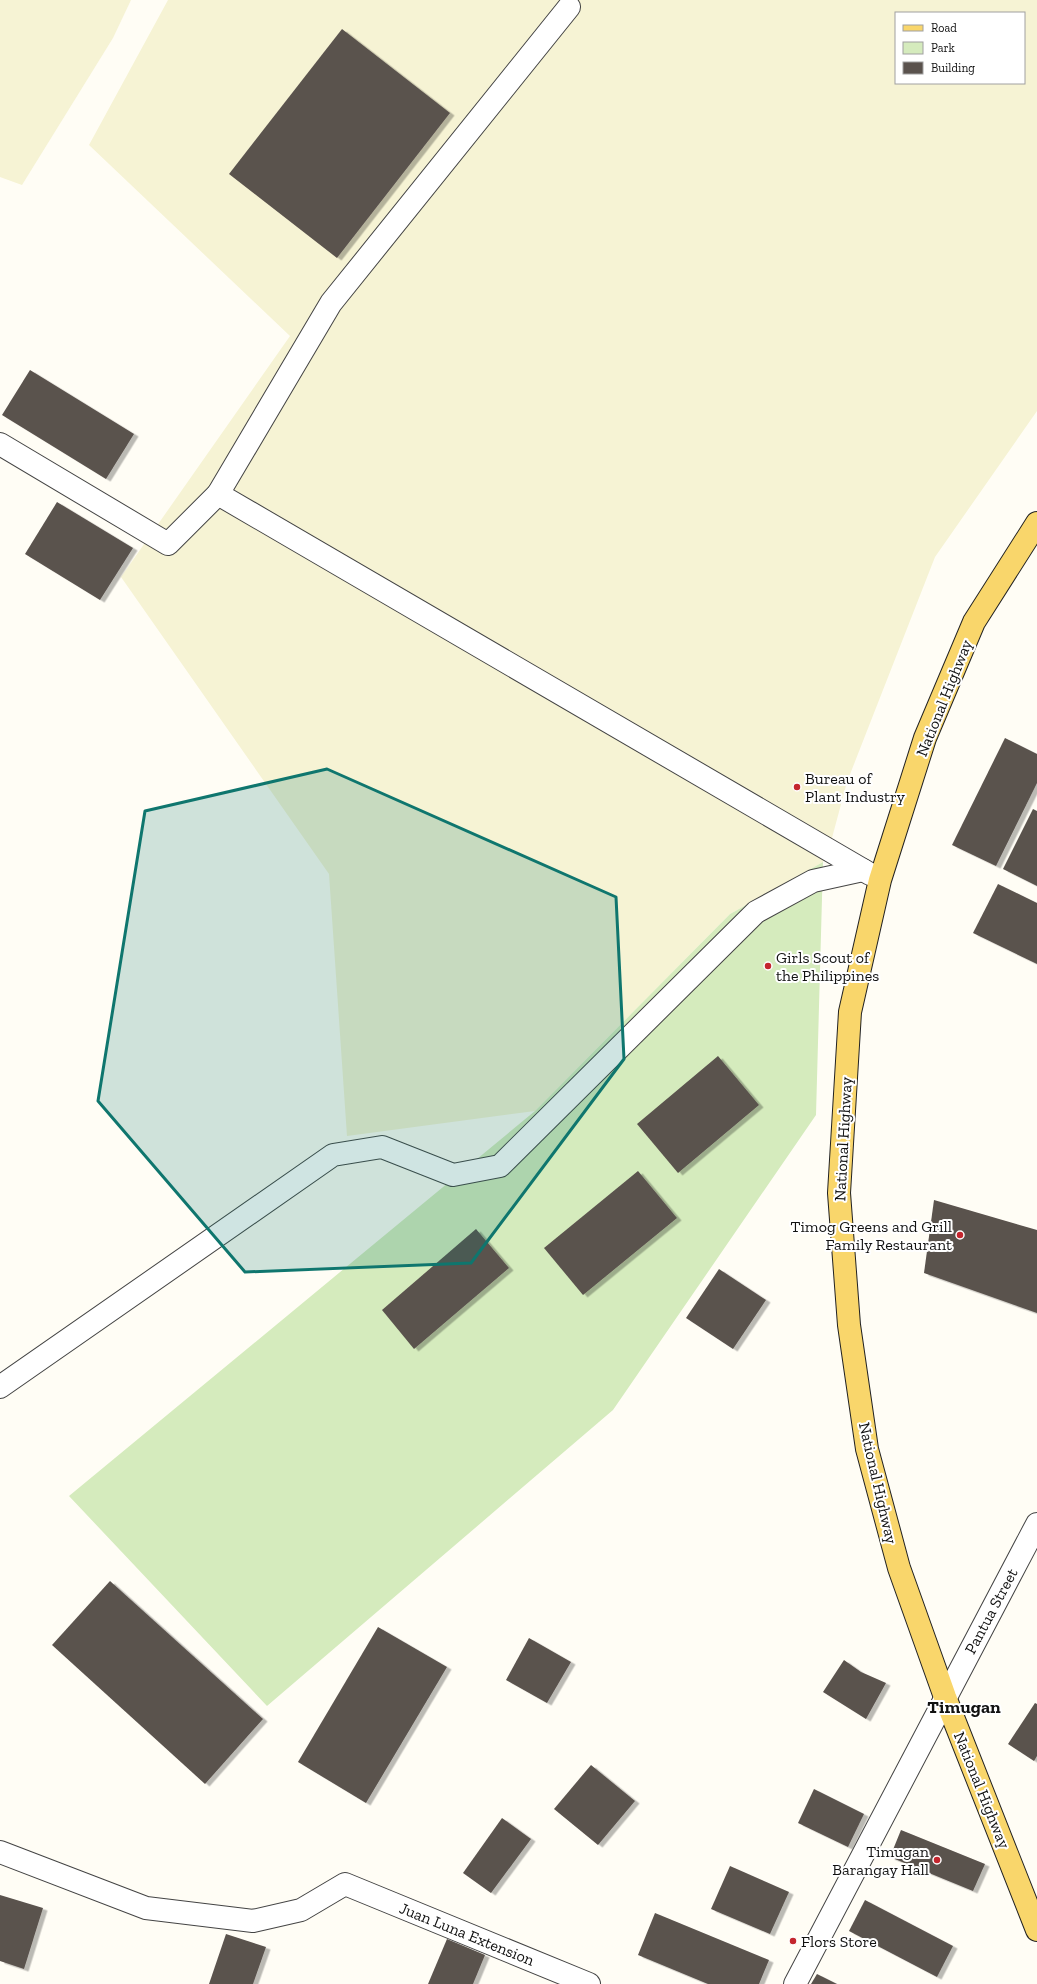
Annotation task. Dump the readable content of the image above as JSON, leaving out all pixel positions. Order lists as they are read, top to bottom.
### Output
{
  "streets": {
    "main road": ["National Highway"],
    "street": ["Pantua Street", "Juan Luna Extension"]
  },
  "crossings": [
    ["National Highway", "Pantua Street"]
  ],
  "districts": ["Timugan"],
  "places": [
    "Bureau of Plant Industry",
    "Girls Scout of the Philippines",
    "Timog Greens and Grill Family Restaurant",
    "Timugan Barangay Hall",
    "Flors Store"
  ],
  "legend": ["Road", "Park", "Building"]
}
